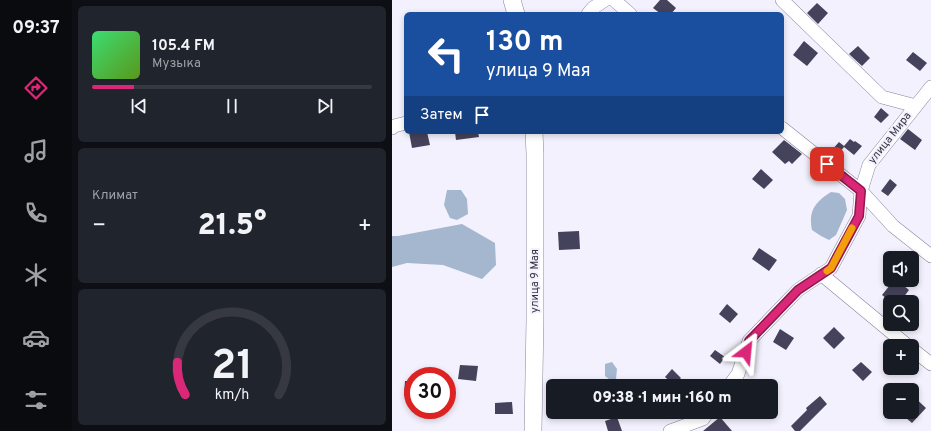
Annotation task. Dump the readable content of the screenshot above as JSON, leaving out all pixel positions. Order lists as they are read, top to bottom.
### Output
{
  "streets": {
    "main road": ["улица 9 Мая"],
    "street": ["улица Мира"]
  },
  "page": {
    "tabs": "09:37",
    "turn": ["130 m", "улица 9 Мая"],
    "song": ["105.4 FM", "Музыка"],
    "then": "Затем",
    "tile": "Климат",
    "heat": ["−", "21.5°", "+"],
    "map_buttons": ["+", "−"],
    "limit": "30",
    "trip": "09:38 · 1 мин · 160 m",
    "gauge": ["21", "km/h"]
  }
}
